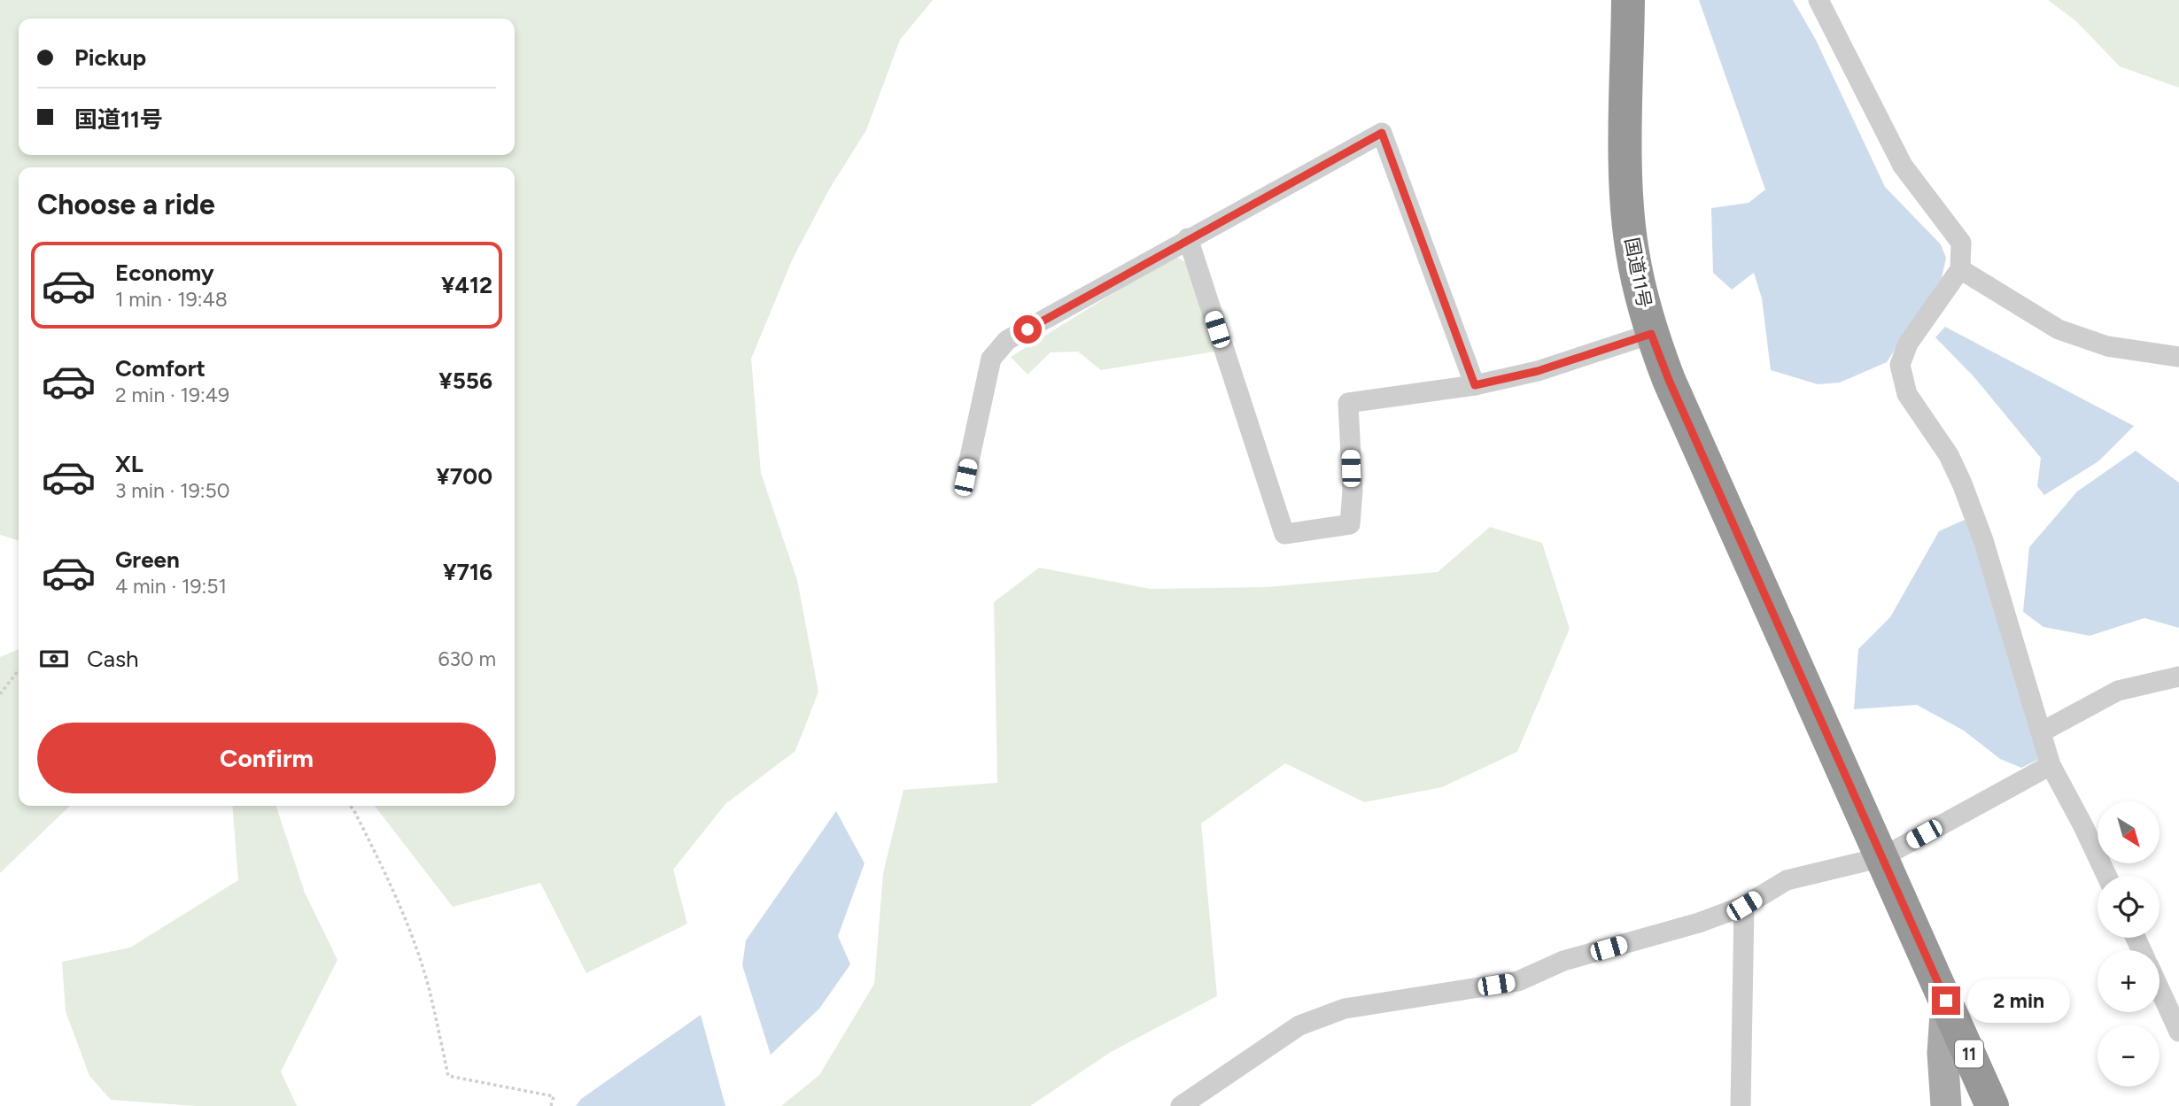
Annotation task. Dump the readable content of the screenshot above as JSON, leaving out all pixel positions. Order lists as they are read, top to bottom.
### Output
{
  "streets": {
    "highway": ["国道11号", "11"]
  },
  "north": "bottom right",
  "page": {
    "banner": ["Pickup", "国道11号"],
    "heading": "Choose a ride",
    "list": [
      {
        "name": "Economy",
        "note": "1 min · 19:48",
        "value": "¥412"
      },
      {
        "name": "Comfort",
        "note": "2 min · 19:49",
        "value": "¥556"
      },
      {
        "name": "XL",
        "note": "3 min · 19:50",
        "value": "¥700"
      },
      {
        "name": "Green",
        "note": "4 min · 19:51",
        "value": "¥716"
      }
    ],
    "pay": ["Cash", "630 m"],
    "buttons": "Confirm",
    "map_buttons": ["+", "−"],
    "bubble": "2 min"
  }
}
